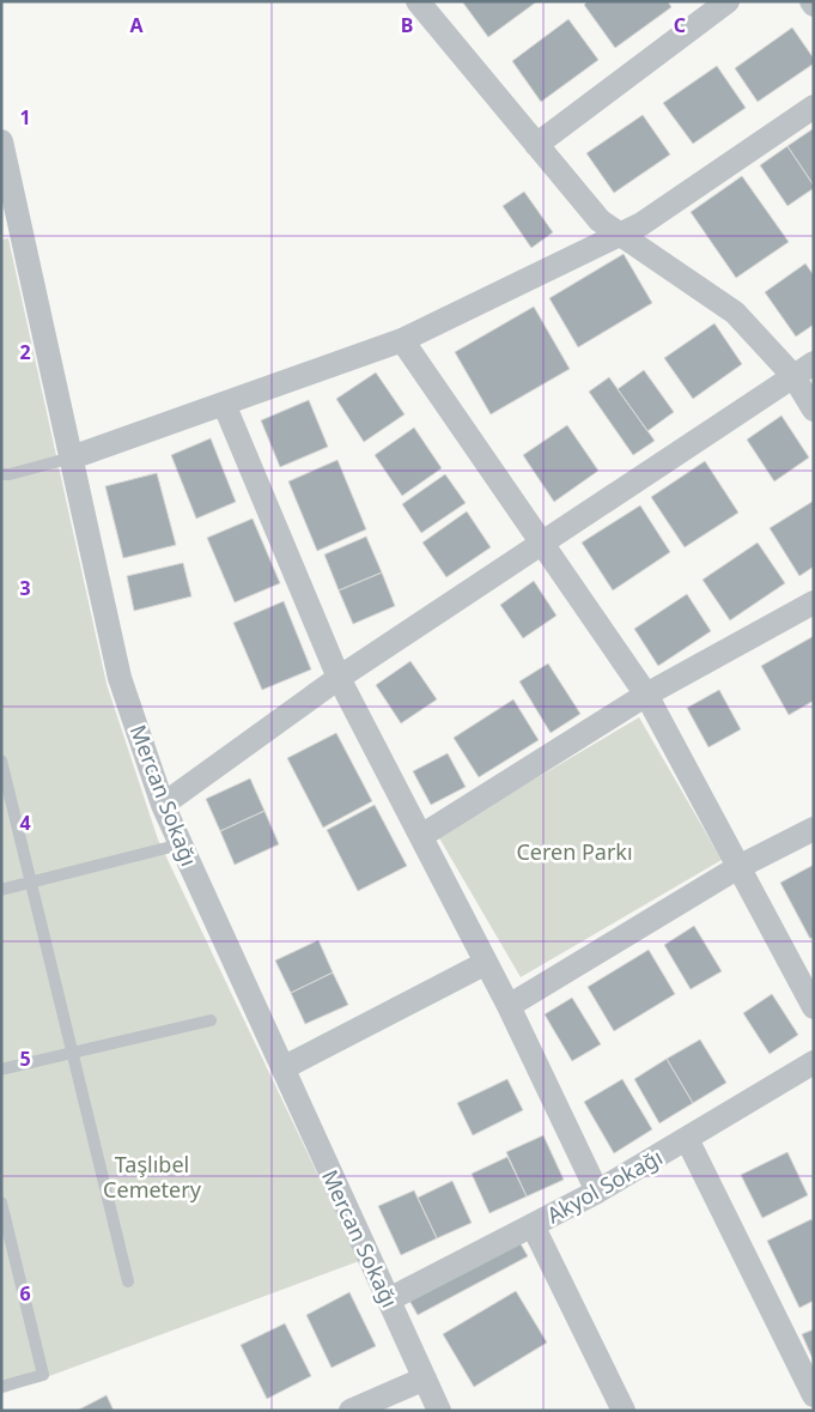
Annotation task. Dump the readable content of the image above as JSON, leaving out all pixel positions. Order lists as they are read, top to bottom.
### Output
{
  "streets": {
    "street": ["Mercan Sokağı", "Akyol Sokağı"]
  },
  "crossings": [
    ["Mercan Sokağı", "Akyol Sokağı"]
  ],
  "parks": ["Ceren Parkı", "Taşlıbel Cemetery"],
  "grid": {
    "columns": ["A", "B", "C"],
    "rows": [
      "1",
      "2",
      "3",
      "4",
      "5",
      "6"
    ]
  }
}
